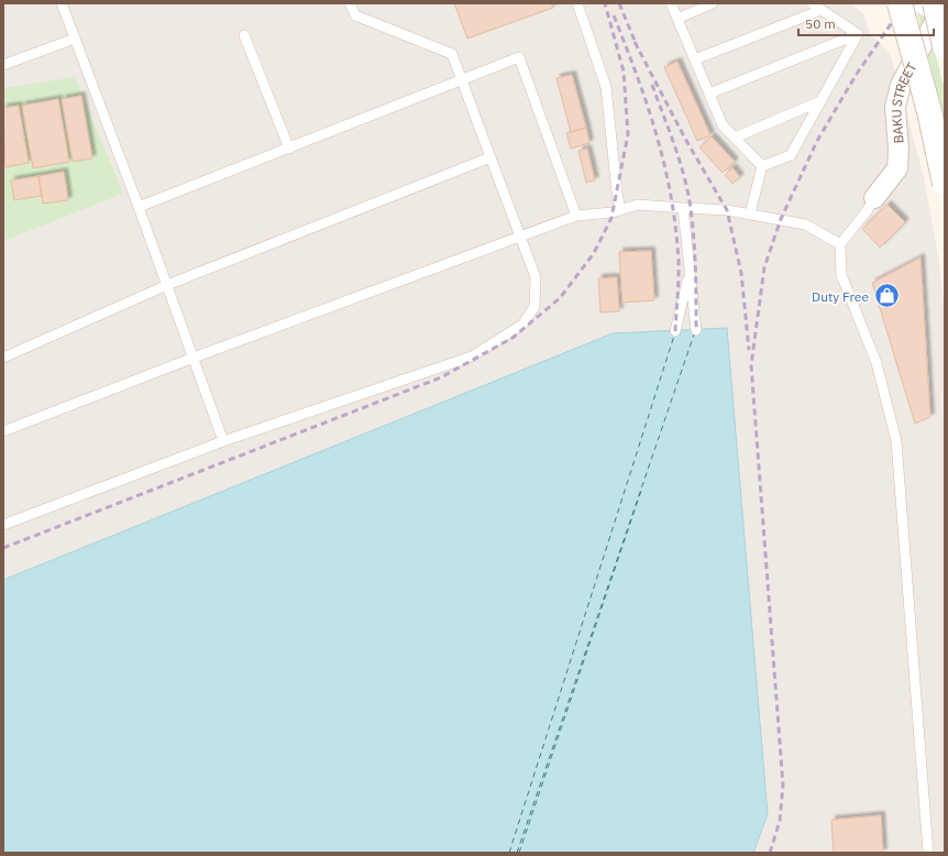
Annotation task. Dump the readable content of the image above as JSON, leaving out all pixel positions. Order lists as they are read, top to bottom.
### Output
{
  "streets": {
    "street": ["BAKU STREET"]
  },
  "places": {
    "shop": ["Duty Free"]
  },
  "scale_bar": "50 m"
}
